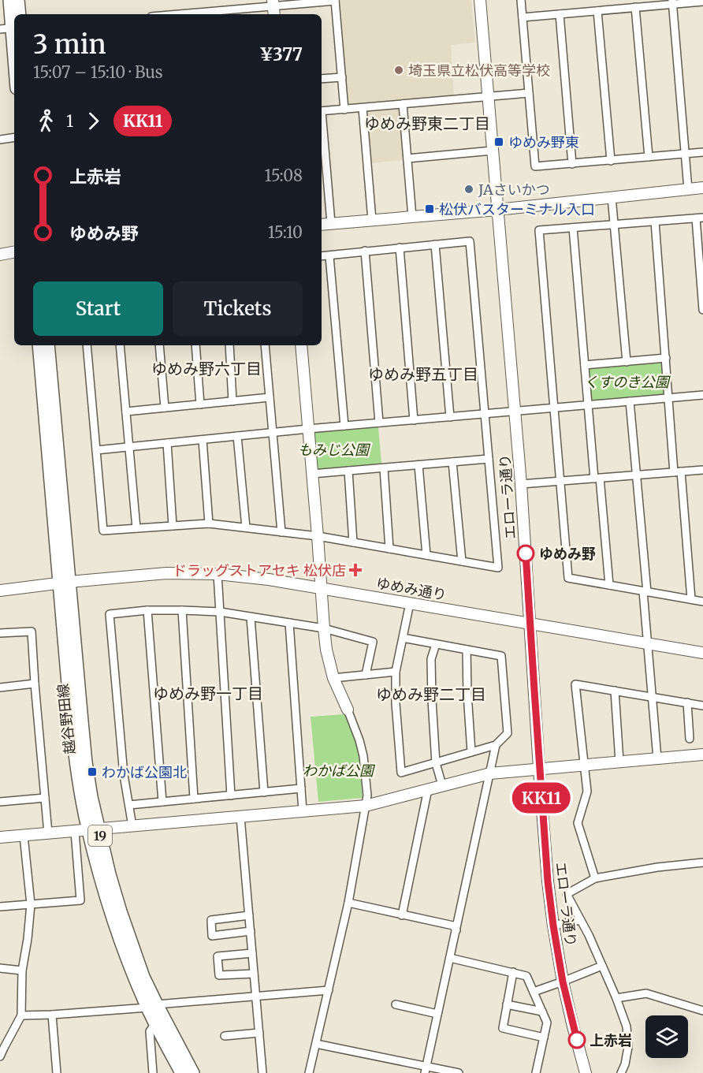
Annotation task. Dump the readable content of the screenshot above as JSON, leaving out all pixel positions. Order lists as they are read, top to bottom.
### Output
{
  "streets": {
    "main road": ["越谷野田線", "19"],
    "street": ["エローラ通り", "ゆめみ通り"]
  },
  "crossings": [
    ["エローラ通り", "ゆめみ通り"],
    ["ゆめみ通り", "越谷野田線"]
  ],
  "districts": [
    "ゆめみ野東二丁目",
    "ゆめみ野六丁目",
    "ゆめみ野五丁目",
    "ゆめみ野一丁目",
    "ゆめみ野二丁目"
  ],
  "parks": ["くすのき公園", "もみじ公園", "わかば公園"],
  "places": {
    "other": [
      "埼玉県立松伏高等学校",
      "JAさいかつ",
      "ゆめみ野",
      "上赤岩"
    ],
    "transit": ["ゆめみ野東", "松伏バスターミナル入口", "わかば公園北"],
    "health": ["ドラッグストアセキ 松伏店"]
  },
  "lines": ["bus line KK11"],
  "page": {
    "on_map": "KK11",
    "heading": ["3 min", "15:07 – 15:10 · Bus", "¥377"],
    "legs": ["1", "KK11"],
    "list": [
      {
        "name": "上赤岩",
        "value": "15:08"
      },
      {
        "name": "ゆめみ野",
        "value": "15:10"
      }
    ],
    "buttons": ["Start", "Tickets"]
  }
}
